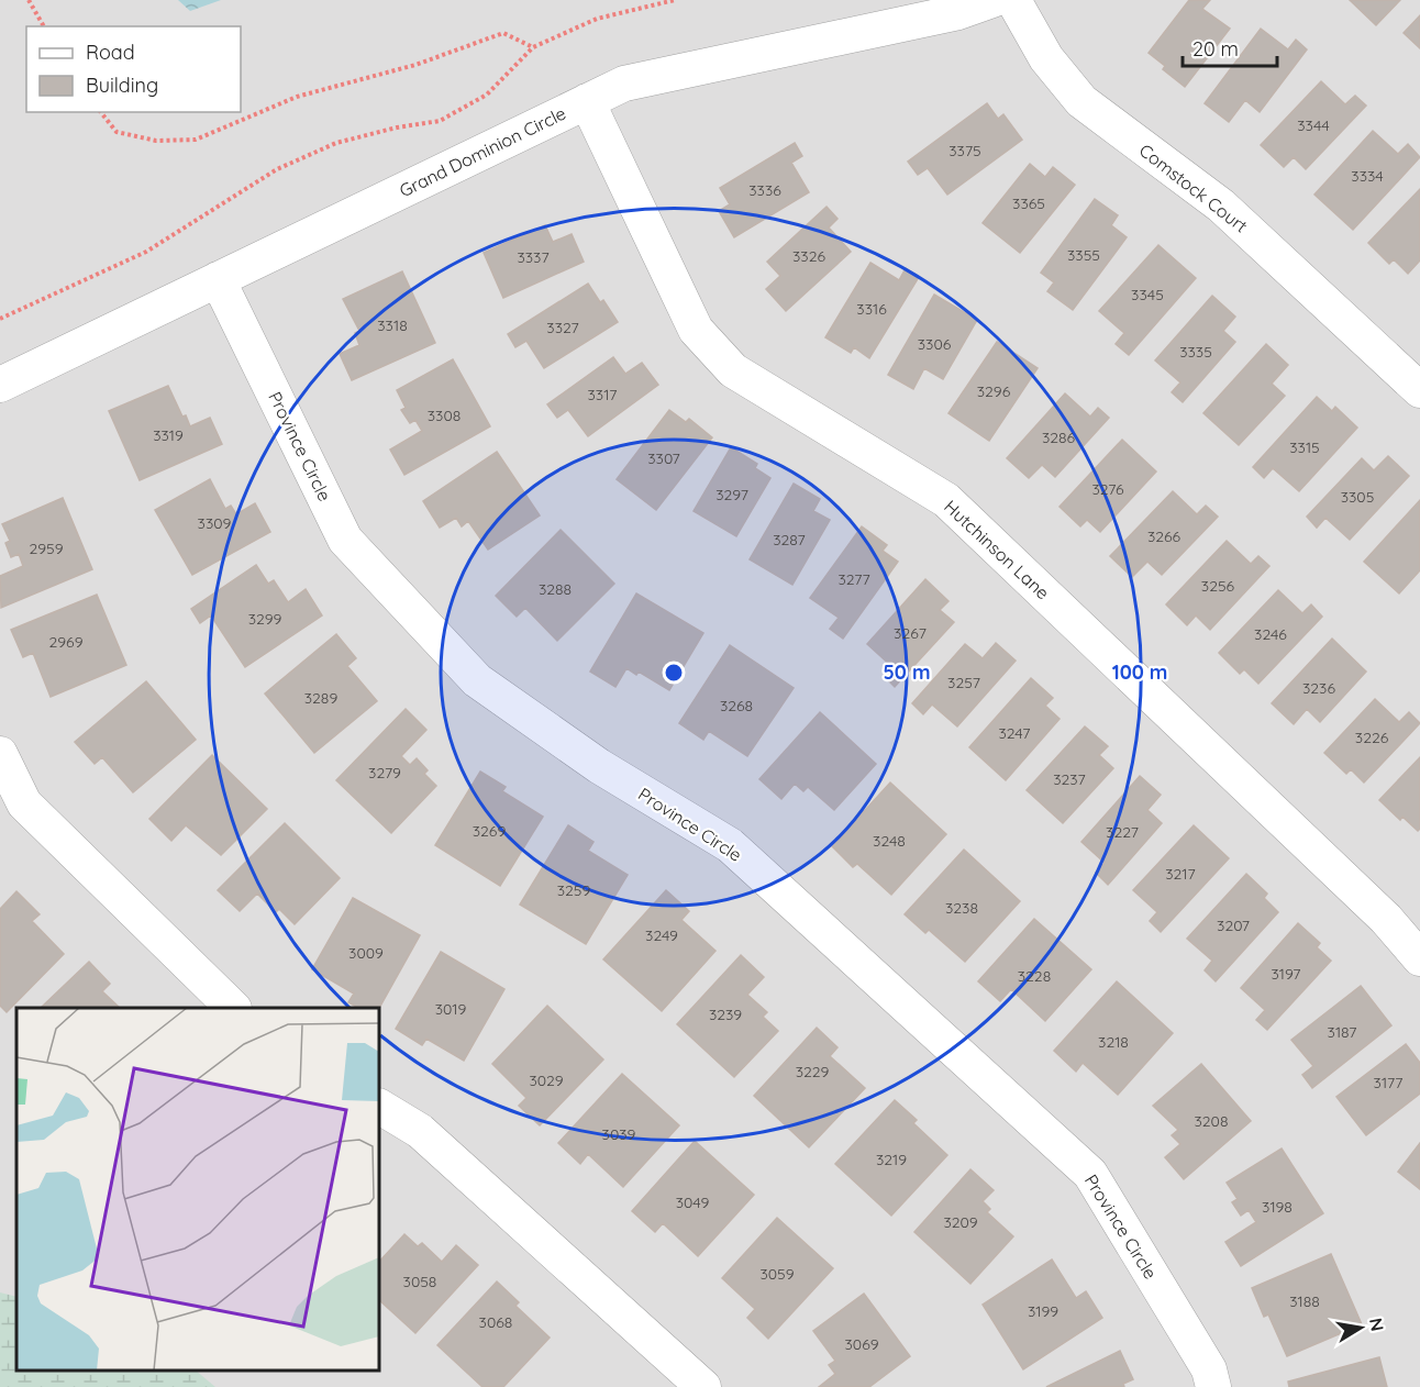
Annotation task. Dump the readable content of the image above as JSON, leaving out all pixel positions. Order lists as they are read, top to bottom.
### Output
{
  "streets": {
    "street": [
      "Grand Dominion Circle",
      "Comstock Court",
      "Province Circle",
      "Hutchinson Lane"
    ]
  },
  "crossings": [
    ["Grand Dominion Circle", "Province Circle"],
    ["Grand Dominion Circle", "Hutchinson Lane"]
  ],
  "house_numbers": [
    "3344",
    "3375",
    "3334",
    "3336",
    "3365",
    "3355",
    "3326",
    "3337",
    "3345",
    "3316",
    "3318",
    "3327",
    "3306",
    "3335",
    "3296",
    "3317",
    "3308",
    "3319",
    "3286",
    "3315",
    "3307",
    "3276",
    "3297",
    "3305",
    "3309",
    "3266",
    "3287",
    "2959",
    "3277",
    "3256",
    "3288",
    "3299",
    "3267",
    "3246",
    "2969",
    "3257",
    "3236",
    "3289",
    "3268",
    "3247",
    "3226",
    "3279",
    "3237",
    "3269",
    "3227",
    "3248",
    "3217",
    "3259",
    "3238",
    "3207",
    "3249",
    "3009",
    "3197",
    "3228",
    "3019",
    "3239",
    "3187",
    "3218",
    "3229",
    "3029",
    "3177",
    "3208",
    "3039",
    "3219",
    "3049",
    "3198",
    "3209",
    "3059",
    "3058",
    "3188",
    "3199",
    "3068",
    "3069"
  ],
  "legend": ["Road", "Building"],
  "scale_bar": "20 m",
  "north": "right",
  "rings": ["50 m", "100 m"]
}
